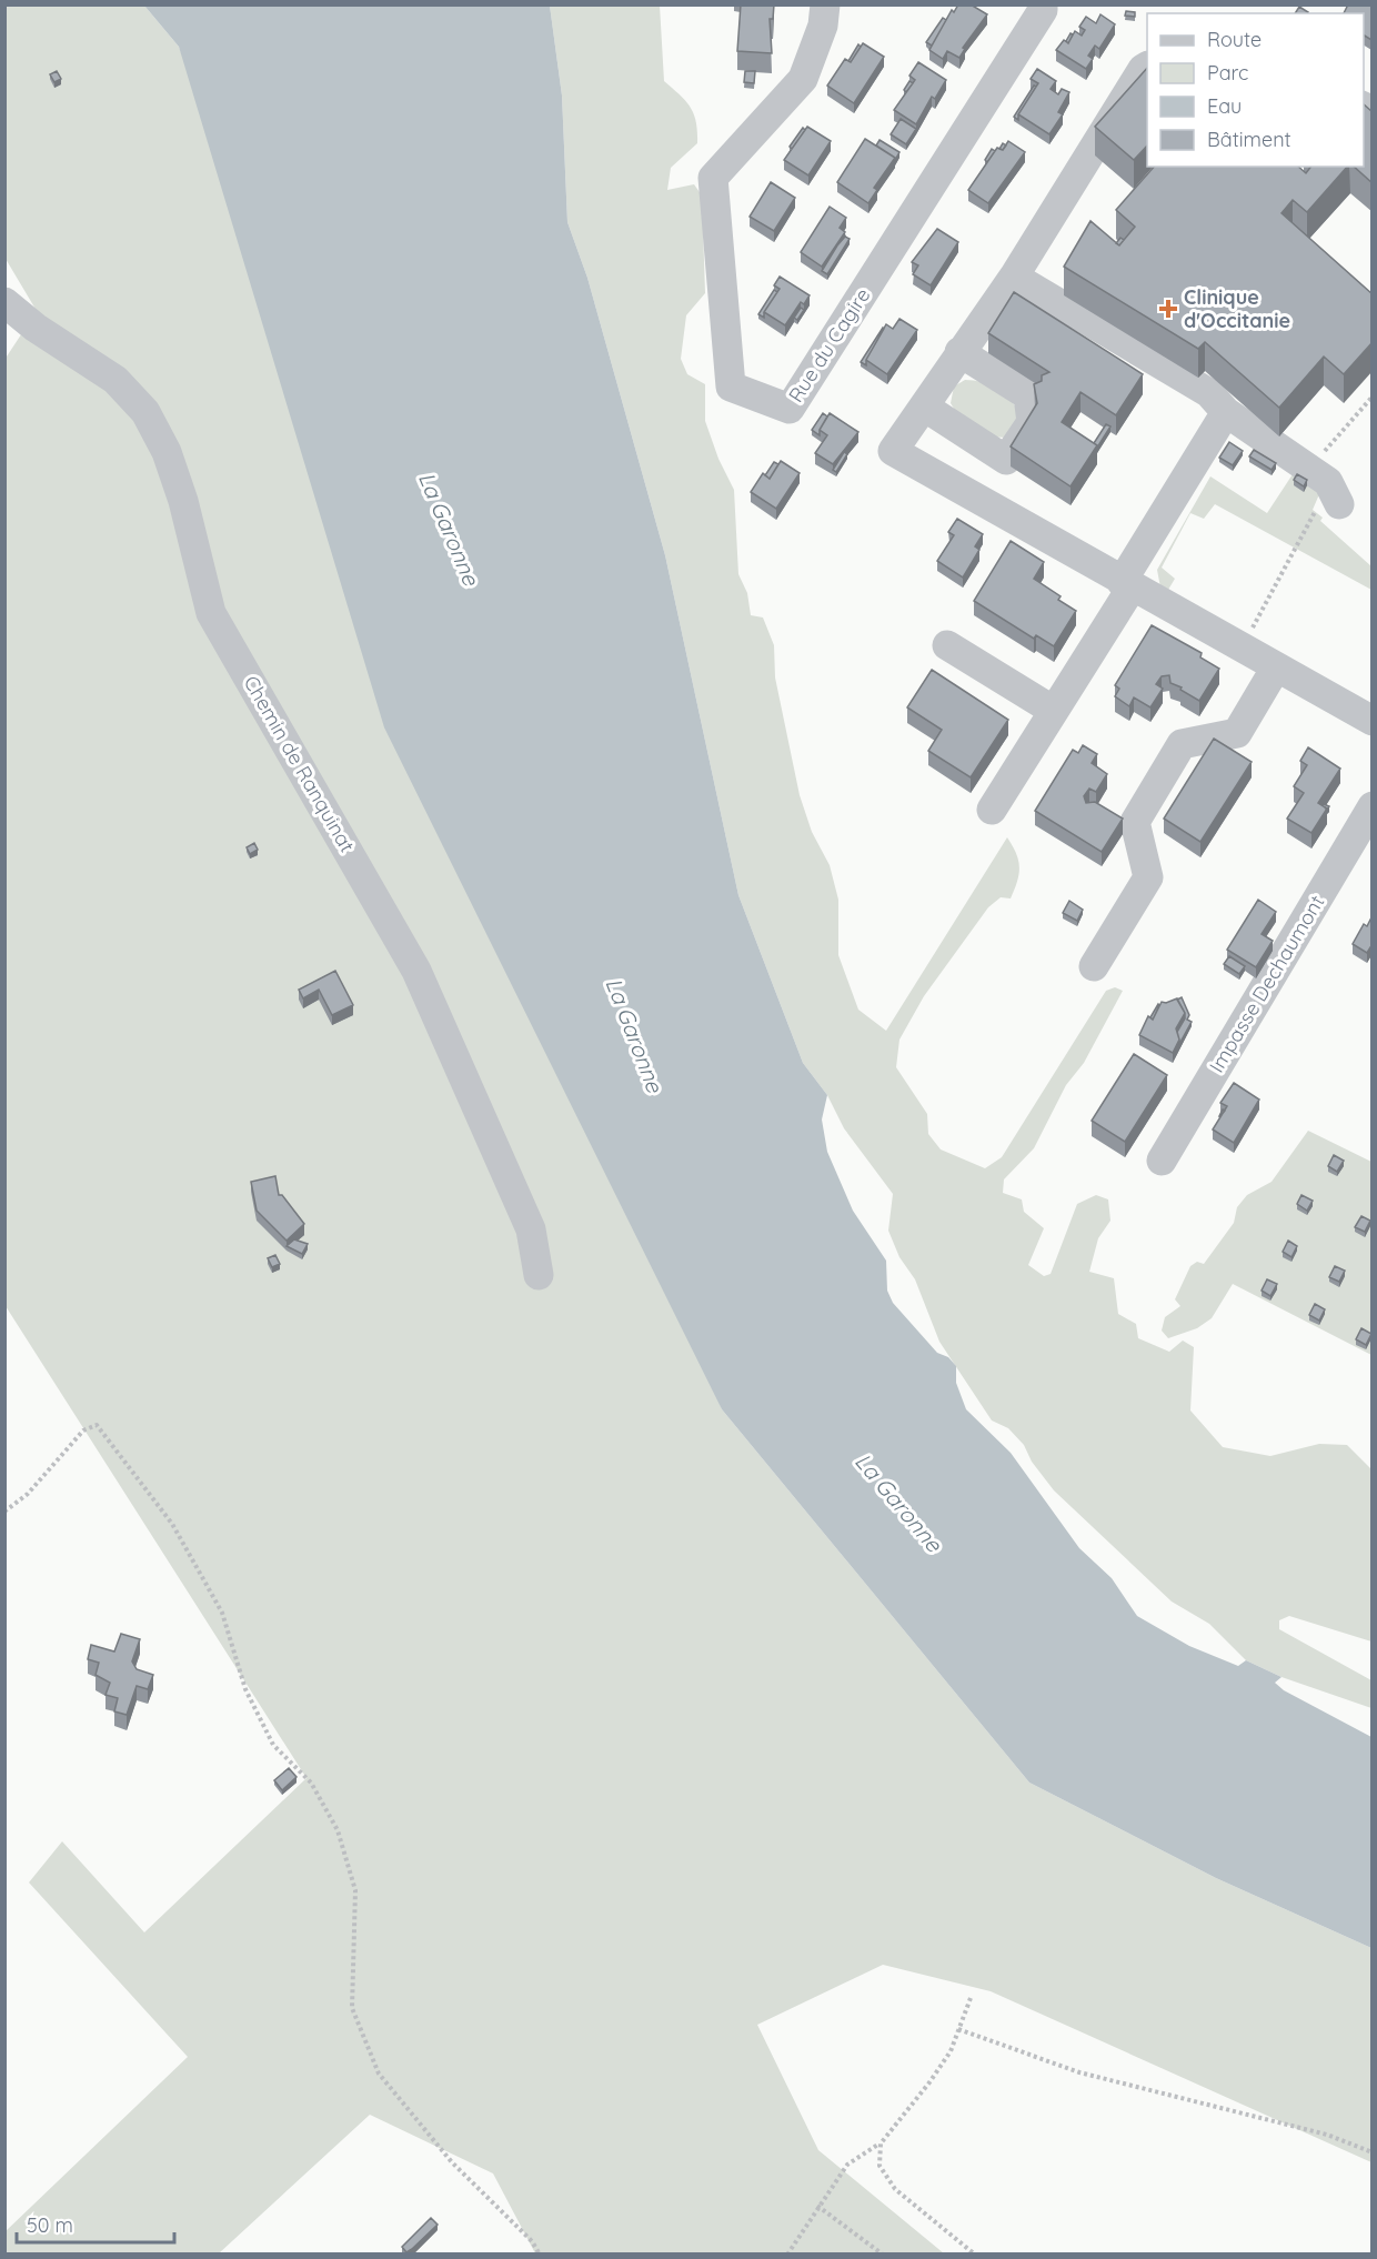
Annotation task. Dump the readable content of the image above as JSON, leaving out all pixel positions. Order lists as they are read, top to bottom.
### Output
{
  "streets": {
    "street": ["Rue du Cagire", "Chemin de Ranquinat", "Impasse Dechaumont"]
  },
  "water": ["La Garonne"],
  "places": {
    "health": ["Clinique d'Occitanie"]
  },
  "legend": [
    "Route",
    "Parc",
    "Eau",
    "Bâtiment"
  ],
  "scale_bar": "50 m"
}
